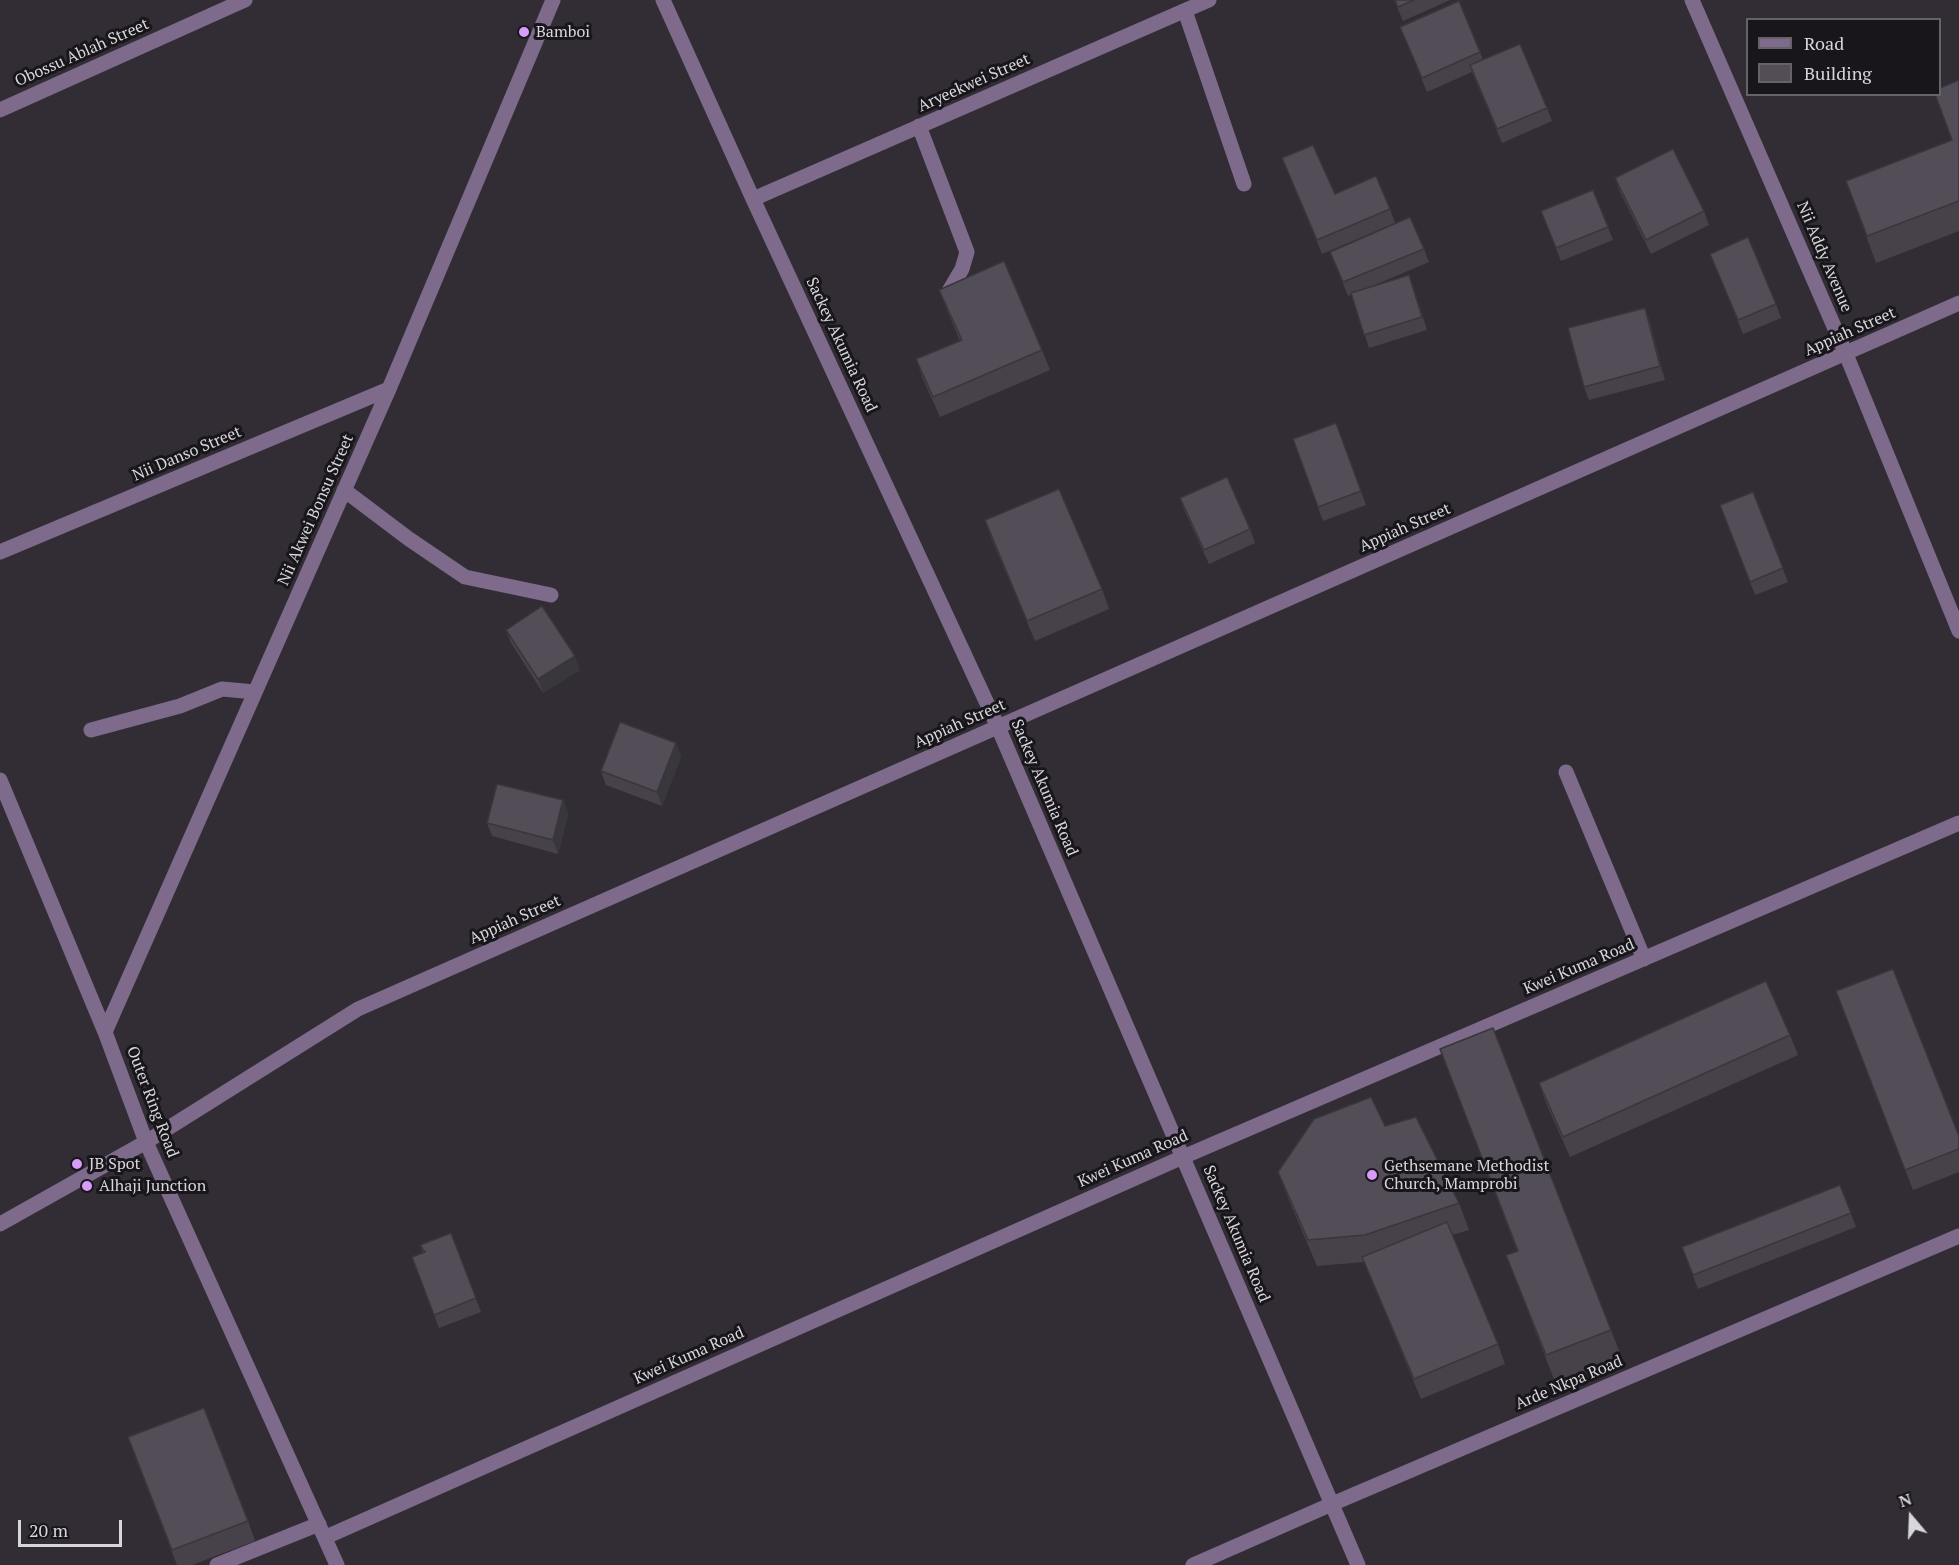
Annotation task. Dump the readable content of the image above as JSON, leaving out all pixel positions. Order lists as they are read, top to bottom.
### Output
{
  "streets": {
    "street": [
      "Obossu Ablah Street",
      "Aryeekwei Street",
      "Nii Addy Avenue",
      "Appiah Street",
      "Sackey Akumia Road",
      "Nii Danso Street",
      "Nii Akwei Bonsu Street",
      "Kwei Kuma Road",
      "Outer Ring Road",
      "Arde Nkpa Road"
    ]
  },
  "crossings": [
    ["Aryeekwei Street", "Sackey Akumia Road"],
    ["Nii Addy Avenue", "Appiah Street"],
    ["Appiah Street", "Sackey Akumia Road"],
    ["Appiah Street", "Outer Ring Road"],
    ["Sackey Akumia Road", "Kwei Kuma Road"],
    ["Sackey Akumia Road", "Arde Nkpa Road"],
    ["Nii Danso Street", "Nii Akwei Bonsu Street"],
    ["Nii Akwei Bonsu Street", "Outer Ring Road"],
    ["Kwei Kuma Road", "Outer Ring Road"]
  ],
  "places": [
    "Bamboi",
    "JB Spot",
    "Gethsemane Methodist Church, Mamprobi",
    "Alhaji Junction"
  ],
  "legend": ["Road", "Building"],
  "scale_bar": "20 m",
  "north": "top"
}
